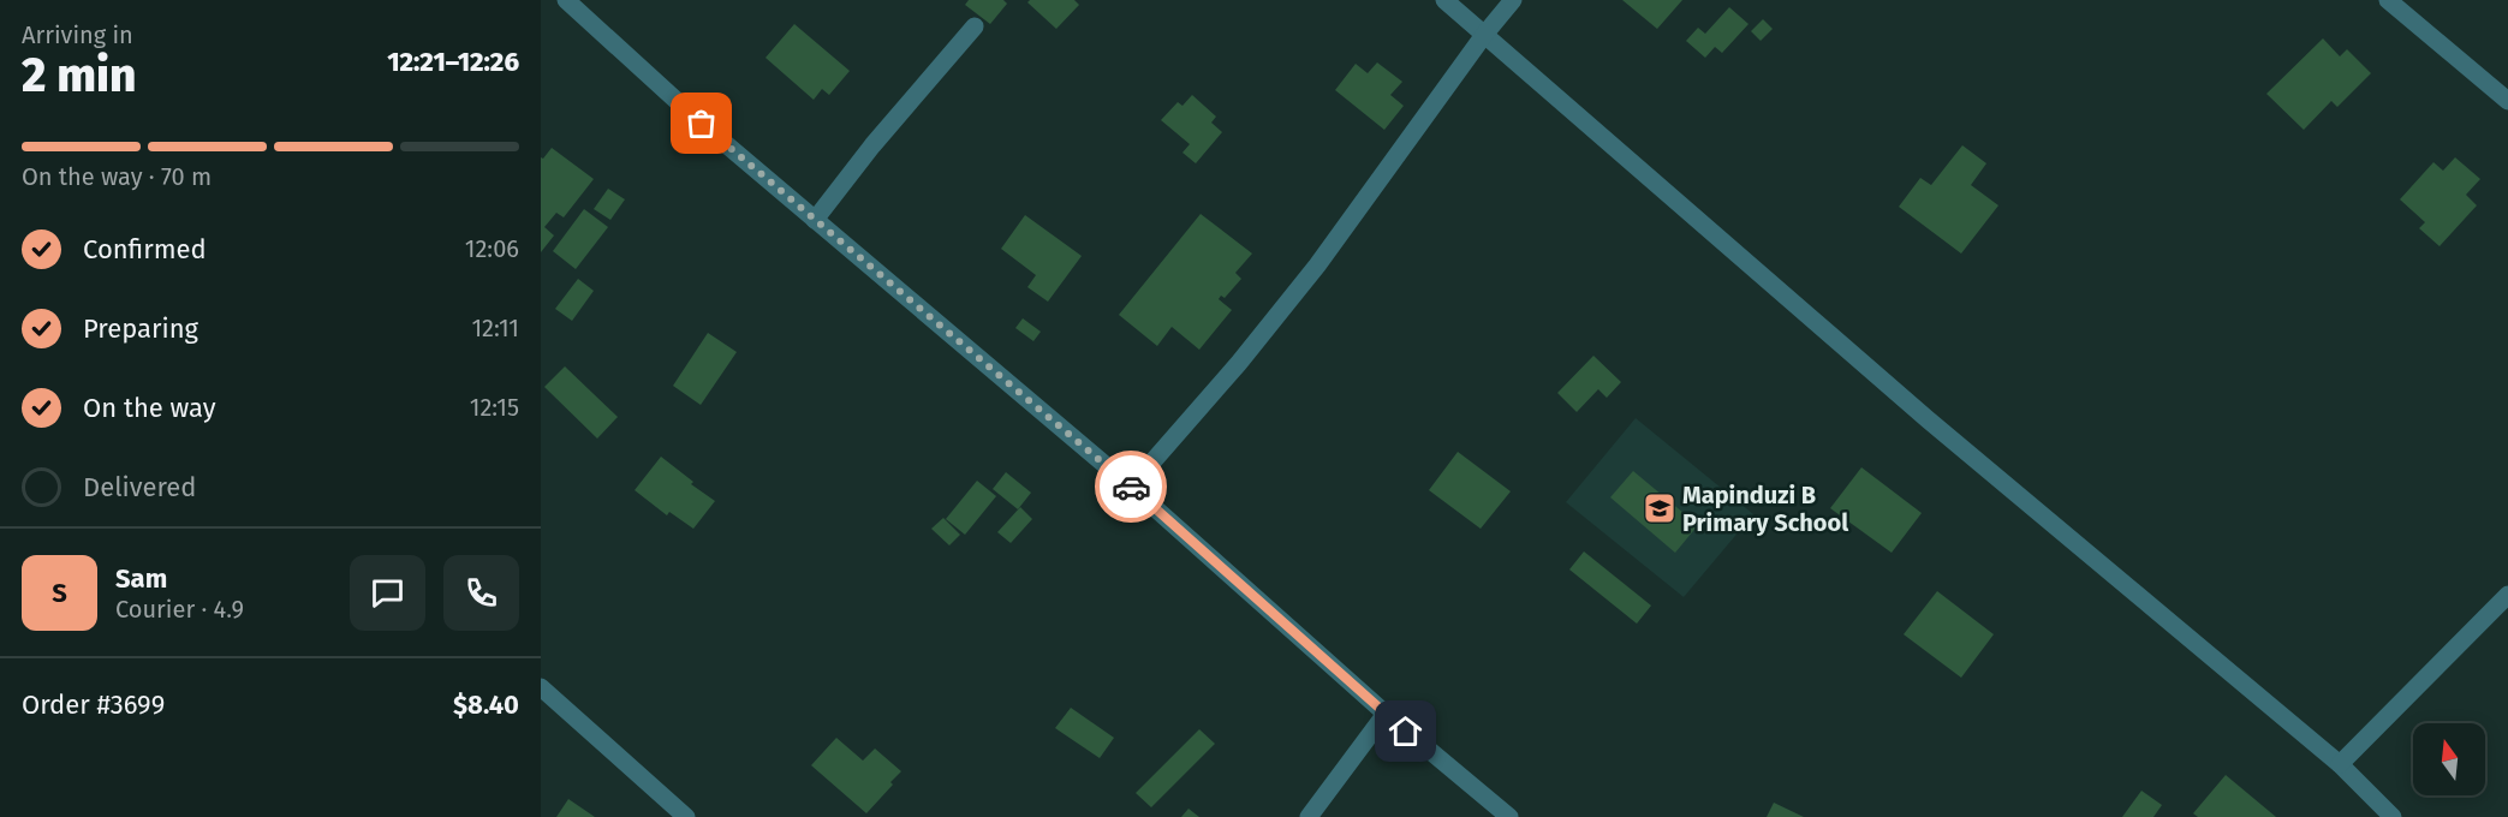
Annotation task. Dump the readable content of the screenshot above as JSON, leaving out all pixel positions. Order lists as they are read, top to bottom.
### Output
{
  "places": {
    "school or university": ["Mapinduzi B Primary School"]
  },
  "north": "top",
  "page": {
    "heading": ["2 min", "Arriving in", "12:21–12:26"],
    "panel": [
      "Sam",
      "Courier · 4.9",
      "Order #3699",
      "$8.40"
    ],
    "bar": "On the way · 70 m",
    "list": [
      ["Confirmed", "12:06"],
      ["Preparing", "12:11"],
      ["On the way", "12:15"],
      "Delivered"
    ],
    "round": "S"
  }
}
